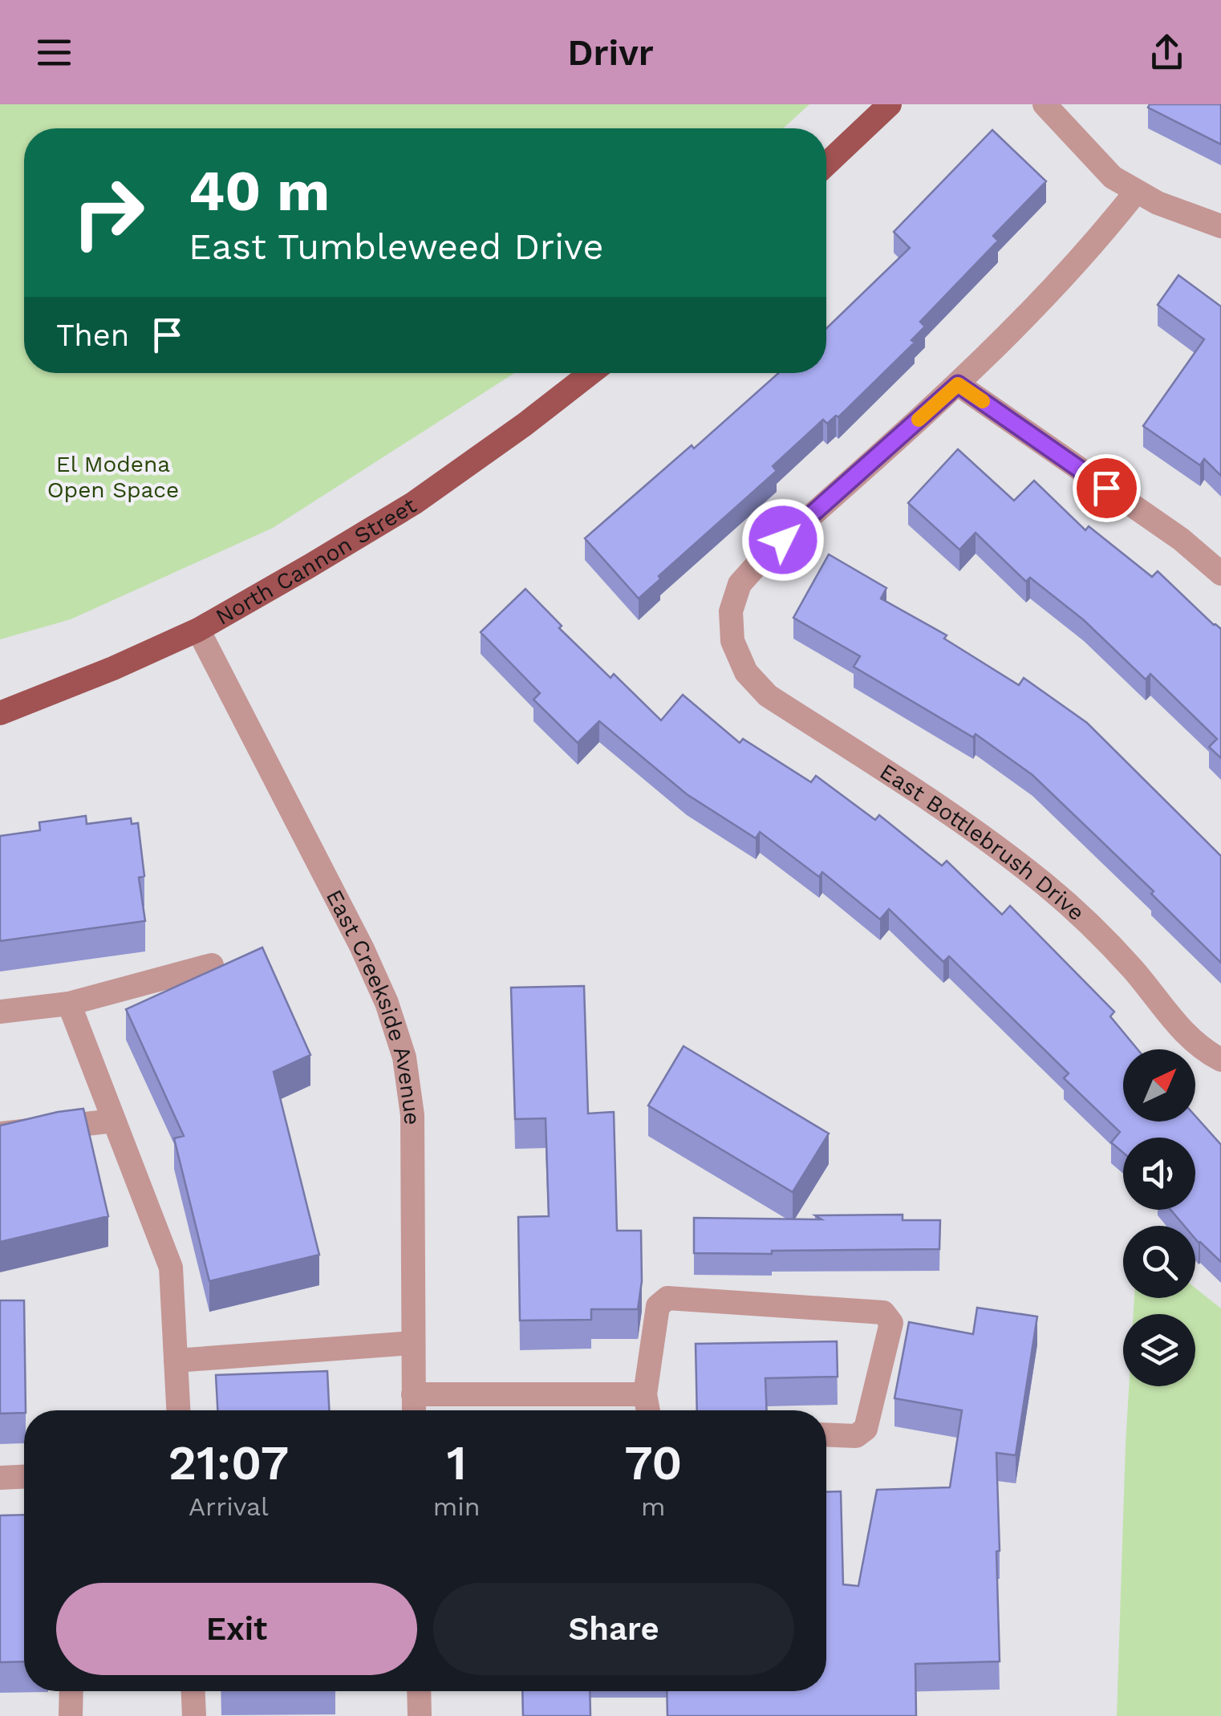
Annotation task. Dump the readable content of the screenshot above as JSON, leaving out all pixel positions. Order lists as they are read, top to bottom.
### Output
{
  "streets": {
    "main road": ["North Cannon Street"],
    "street": ["East Bottlebrush Drive", "East Creekside Avenue"]
  },
  "crossings": [
    ["North Cannon Street", "East Creekside Avenue"]
  ],
  "parks": ["El Modena Open Space"],
  "north": "top right",
  "page": {
    "header": "Drivr",
    "turn": ["40 m", "East Tumbleweed Drive"],
    "then": "Then",
    "eta": [
      "21:07",
      "Arrival",
      "1",
      "min",
      "70",
      "m"
    ],
    "buttons": ["Exit", "Share"]
  }
}
